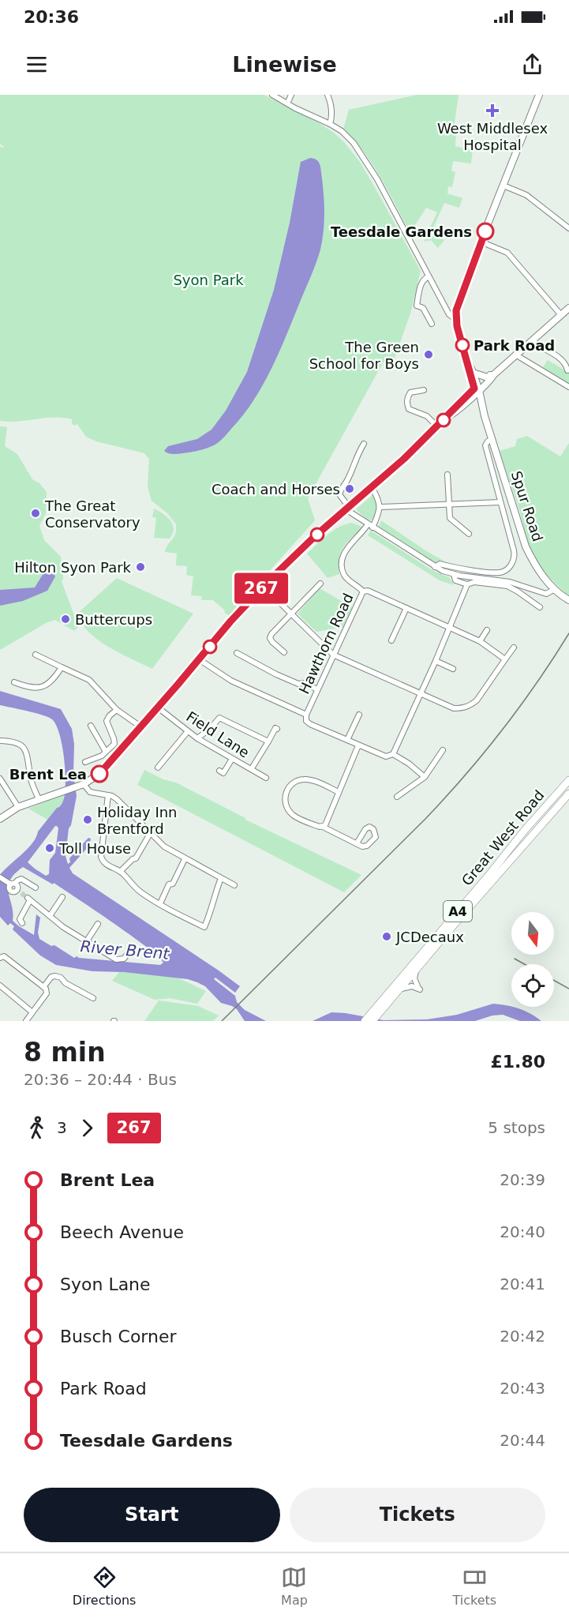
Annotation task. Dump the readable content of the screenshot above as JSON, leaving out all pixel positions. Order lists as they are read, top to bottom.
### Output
{
  "streets": {
    "highway": ["Great West Road", "A4"],
    "main road": ["Spur Road"],
    "street": ["Hawthorn Road", "Field Lane"]
  },
  "water": ["River Brent"],
  "parks": ["Syon Park"],
  "places": {
    "health": ["West Middlesex Hospital"],
    "other": [
      "Teesdale Gardens",
      "Park Road",
      "The Green School for Boys",
      "Coach and Horses",
      "The Great Conservatory",
      "Hilton Syon Park",
      "Buttercups",
      "Brent Lea",
      "Holiday Inn Brentford",
      "Toll House",
      "JCDecaux"
    ]
  },
  "lines": ["bus line 267"],
  "north": "bottom",
  "page": {
    "status": "20:36",
    "header": "Linewise",
    "on_map": "267",
    "heading": ["8 min", "20:36 – 20:44 · Bus", "£1.80"],
    "legs": ["3", "267", "5 stops"],
    "list": [
      {
        "name": "Brent Lea",
        "value": "20:39"
      },
      {
        "name": "Beech Avenue",
        "value": "20:40"
      },
      {
        "name": "Syon Lane",
        "value": "20:41"
      },
      {
        "name": "Busch Corner",
        "value": "20:42"
      },
      {
        "name": "Park Road",
        "value": "20:43"
      },
      {
        "name": "Teesdale Gardens",
        "value": "20:44"
      }
    ],
    "buttons": ["Start", "Tickets"],
    "tabs": ["Directions", "Map", "Tickets"]
  }
}
